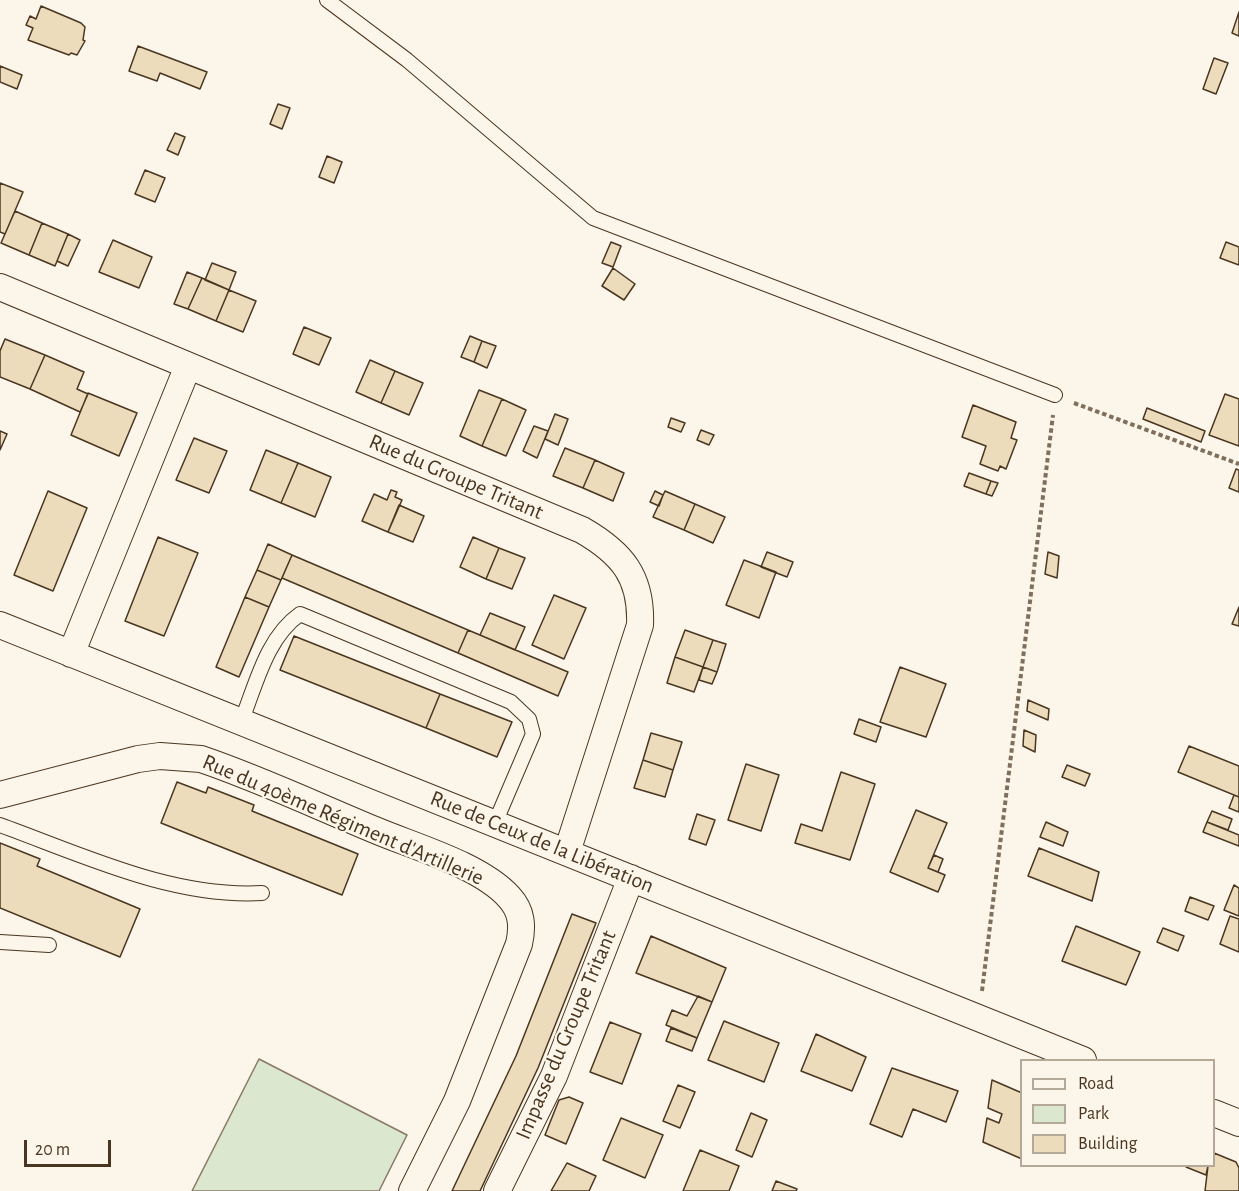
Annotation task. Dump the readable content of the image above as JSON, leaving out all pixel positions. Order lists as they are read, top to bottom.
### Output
{
  "streets": {
    "street": [
      "Rue du Groupe Tritant",
      "Rue du 40ème Régiment d'Artillerie",
      "Rue de Ceux de la Libération",
      "Impasse du Groupe Tritant"
    ]
  },
  "crossings": [
    ["Rue du Groupe Tritant", "Rue de Ceux de la Libération"],
    ["Rue de Ceux de la Libération", "Impasse du Groupe Tritant"]
  ],
  "legend": ["Road", "Park", "Building"],
  "scale_bar": "20 m"
}
